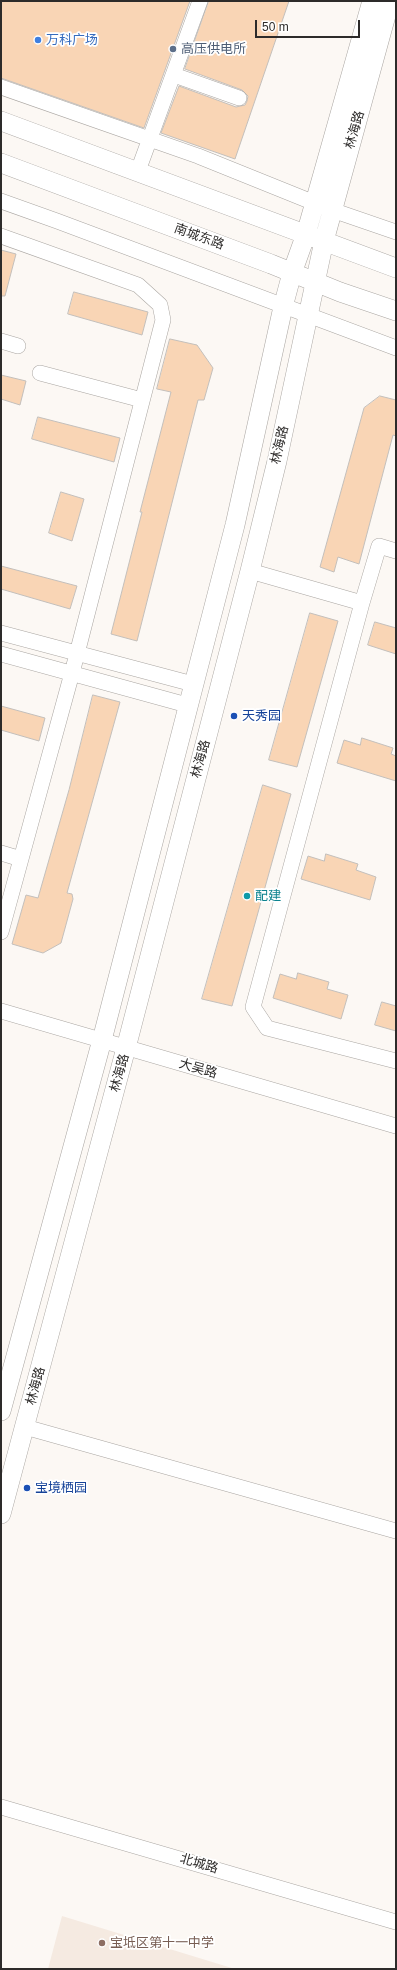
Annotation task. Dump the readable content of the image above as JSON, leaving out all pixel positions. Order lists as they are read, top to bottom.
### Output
{
  "streets": {
    "main road": ["林海路", "南城东路"],
    "street": ["大吴路", "北城路"]
  },
  "crossings": [
    ["林海路", "南城东路"],
    ["林海路", "大吴路"]
  ],
  "places": [
    "万科广场",
    "高压供电所",
    "天秀园",
    "配建",
    "宝境栖园",
    "宝坻区第十一中学"
  ],
  "scale_bar": "50 m"
}
